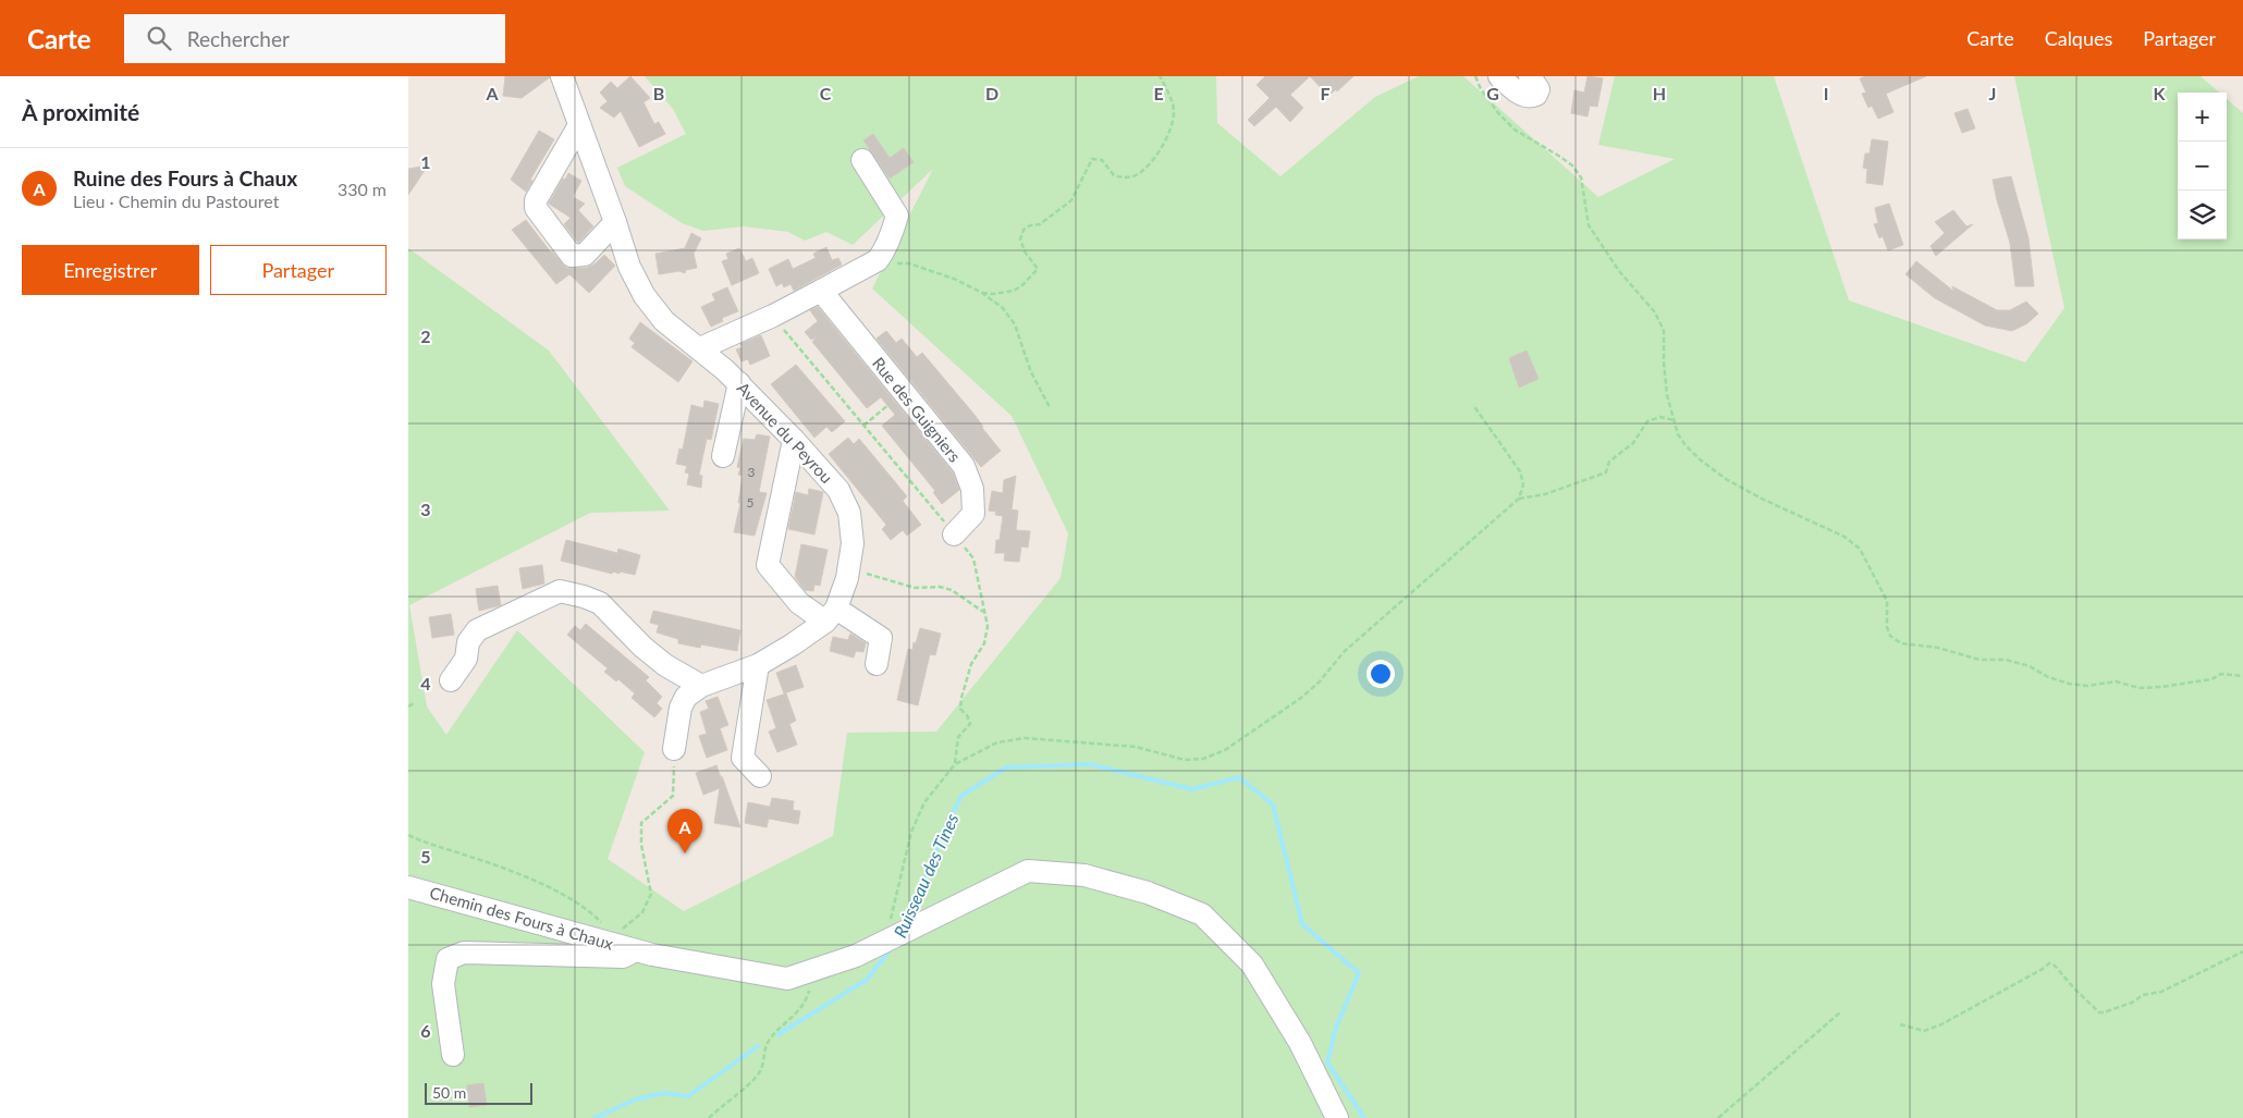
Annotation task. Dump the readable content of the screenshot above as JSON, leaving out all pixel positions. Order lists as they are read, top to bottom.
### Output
{
  "streets": {
    "street": ["Rue des Guigniers", "Avenue du Peyrou", "Chemin des Fours à Chaux"]
  },
  "water": ["Ruisseau des Tines"],
  "house_numbers": ["3", "5"],
  "scale_bar": "50 m",
  "page": {
    "header": "Carte",
    "search": "Rechercher",
    "nav": ["Carte", "Calques", "Partager"],
    "heading": "À proximité",
    "map_buttons": ["+", "−"],
    "list": [
      {
        "mark": "A",
        "name": "Ruine des Fours à Chaux",
        "note": "Lieu · Chemin du Pastouret",
        "value": "330 m"
      }
    ],
    "buttons": ["Enregistrer", "Partager"],
    "pins": "A",
    "scale": "50 m"
  },
  "grid": {
    "columns": [
      "A",
      "B",
      "C",
      "D",
      "E",
      "F",
      "G",
      "H",
      "I",
      "J",
      "K"
    ],
    "rows": [
      "1",
      "2",
      "3",
      "4",
      "5",
      "6"
    ]
  }
}
